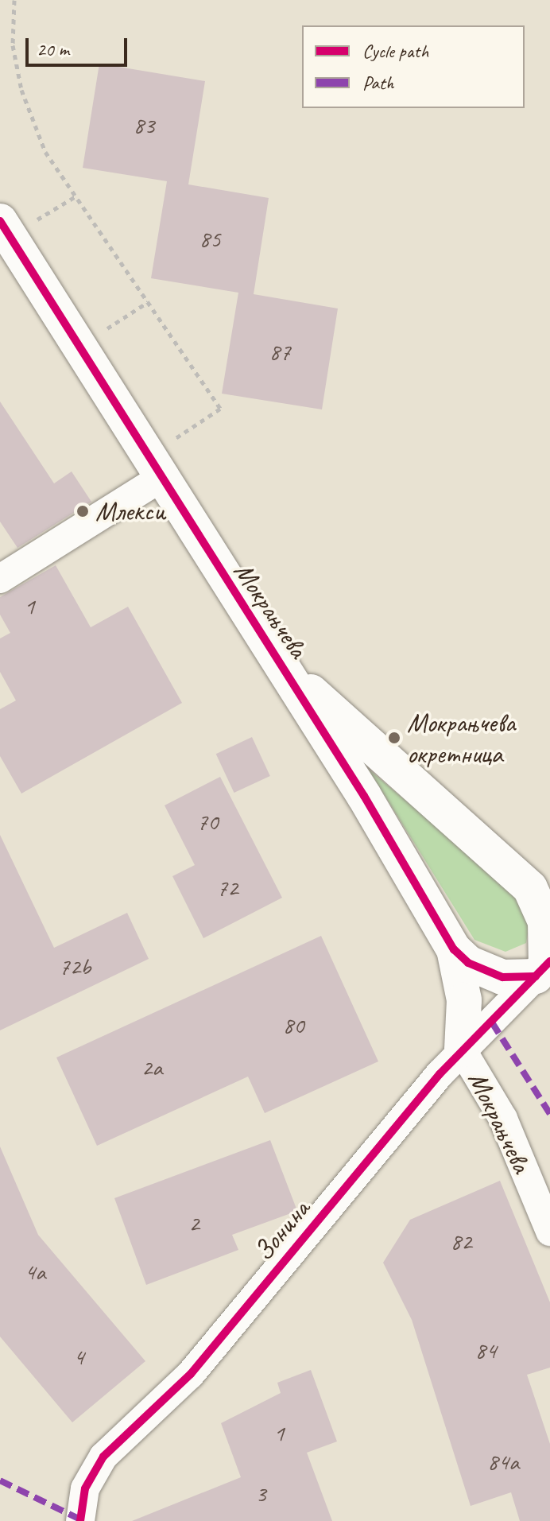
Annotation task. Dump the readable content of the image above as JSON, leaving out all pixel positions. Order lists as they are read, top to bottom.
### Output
{
  "streets": {
    "street": ["Мокрањчева", "Зонина"]
  },
  "crossings": [
    ["Мокрањчева", "Зонина"]
  ],
  "places": ["Млекси", "Мокрањчева окретница"],
  "house_numbers": [
    "83",
    "85",
    "87",
    "1",
    "70",
    "72",
    "72b",
    "80",
    "2a",
    "2",
    "82",
    "4a",
    "84",
    "4",
    "1",
    "84a",
    "3"
  ],
  "legend": ["Cycle path", "Path"],
  "scale_bar": "20 m"
}
